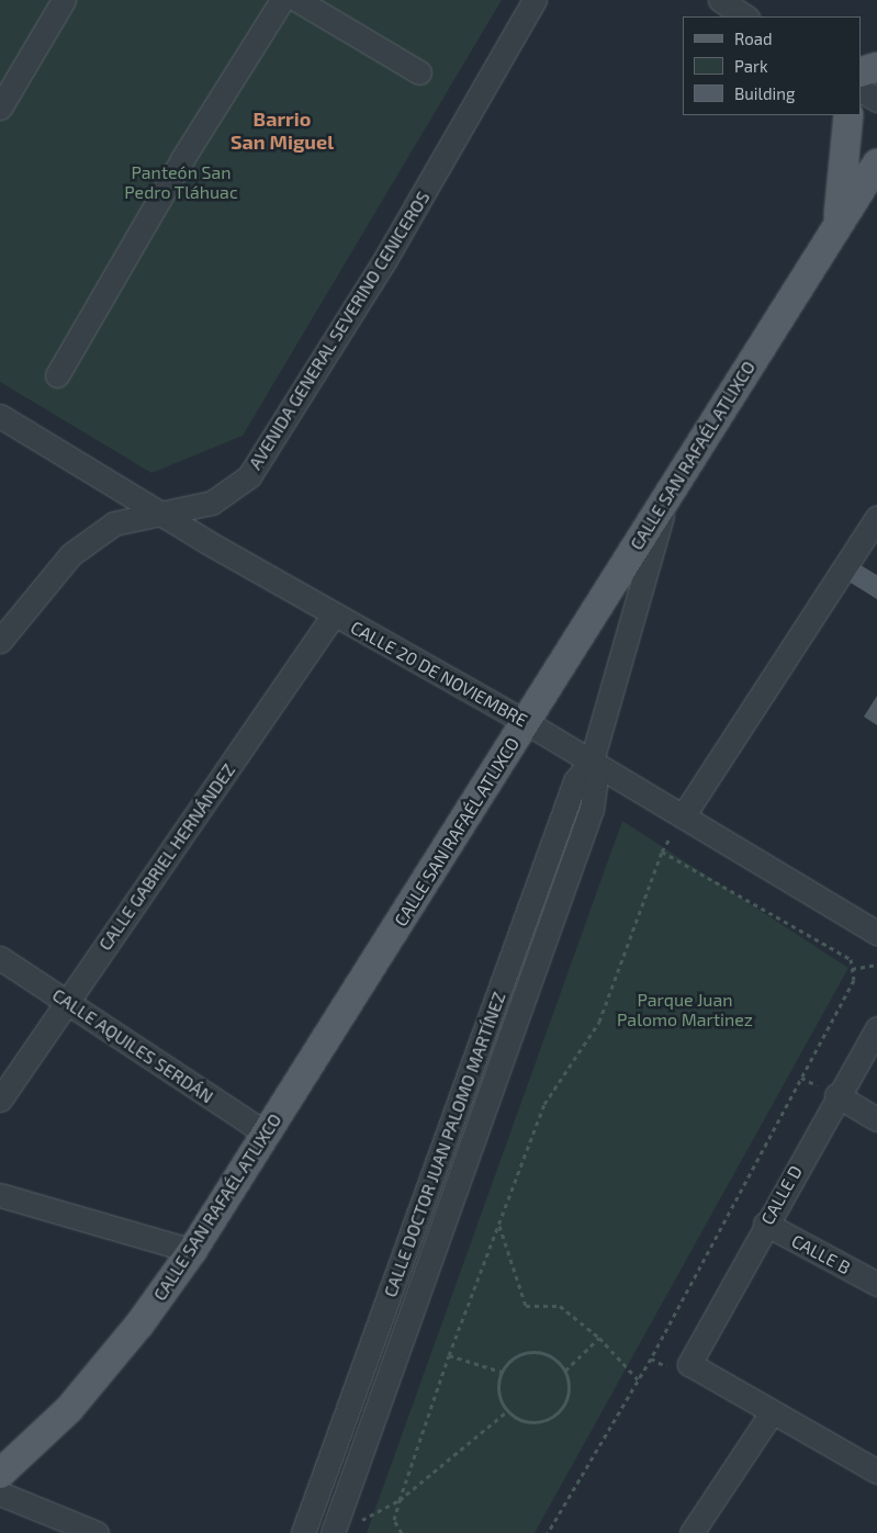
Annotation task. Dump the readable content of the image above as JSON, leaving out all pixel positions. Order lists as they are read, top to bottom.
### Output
{
  "streets": {
    "main road": ["CALLE SAN RAFAÉL ATLIXCO"],
    "street": [
      "AVENIDA GENERAL SEVERINO CENICEROS",
      "CALLE 20 DE NOVIEMBRE",
      "CALLE GABRIEL HERNÁNDEZ",
      "CALLE AQUILES SERDÁN",
      "CALLE DOCTOR JUAN PALOMO MARTÍNEZ",
      "CALLE D",
      "CALLE B"
    ]
  },
  "crossings": [
    ["AVENIDA GENERAL SEVERINO CENICEROS", "CALLE 20 DE NOVIEMBRE"],
    ["CALLE SAN RAFAÉL ATLIXCO", "CALLE 20 DE NOVIEMBRE"],
    ["CALLE SAN RAFAÉL ATLIXCO", "CALLE AQUILES SERDÁN"],
    ["CALLE SAN RAFAÉL ATLIXCO", "CALLE DOCTOR JUAN PALOMO MARTÍNEZ"],
    ["CALLE 20 DE NOVIEMBRE", "CALLE GABRIEL HERNÁNDEZ"],
    ["CALLE 20 DE NOVIEMBRE", "CALLE DOCTOR JUAN PALOMO MARTÍNEZ"],
    ["CALLE GABRIEL HERNÁNDEZ", "CALLE AQUILES SERDÁN"],
    ["CALLE D", "CALLE B"]
  ],
  "districts": ["Barrio San Miguel"],
  "parks": ["Panteón San Pedro Tláhuac", "Parque Juan Palomo Martinez"],
  "legend": ["Road", "Park", "Building"]
}
